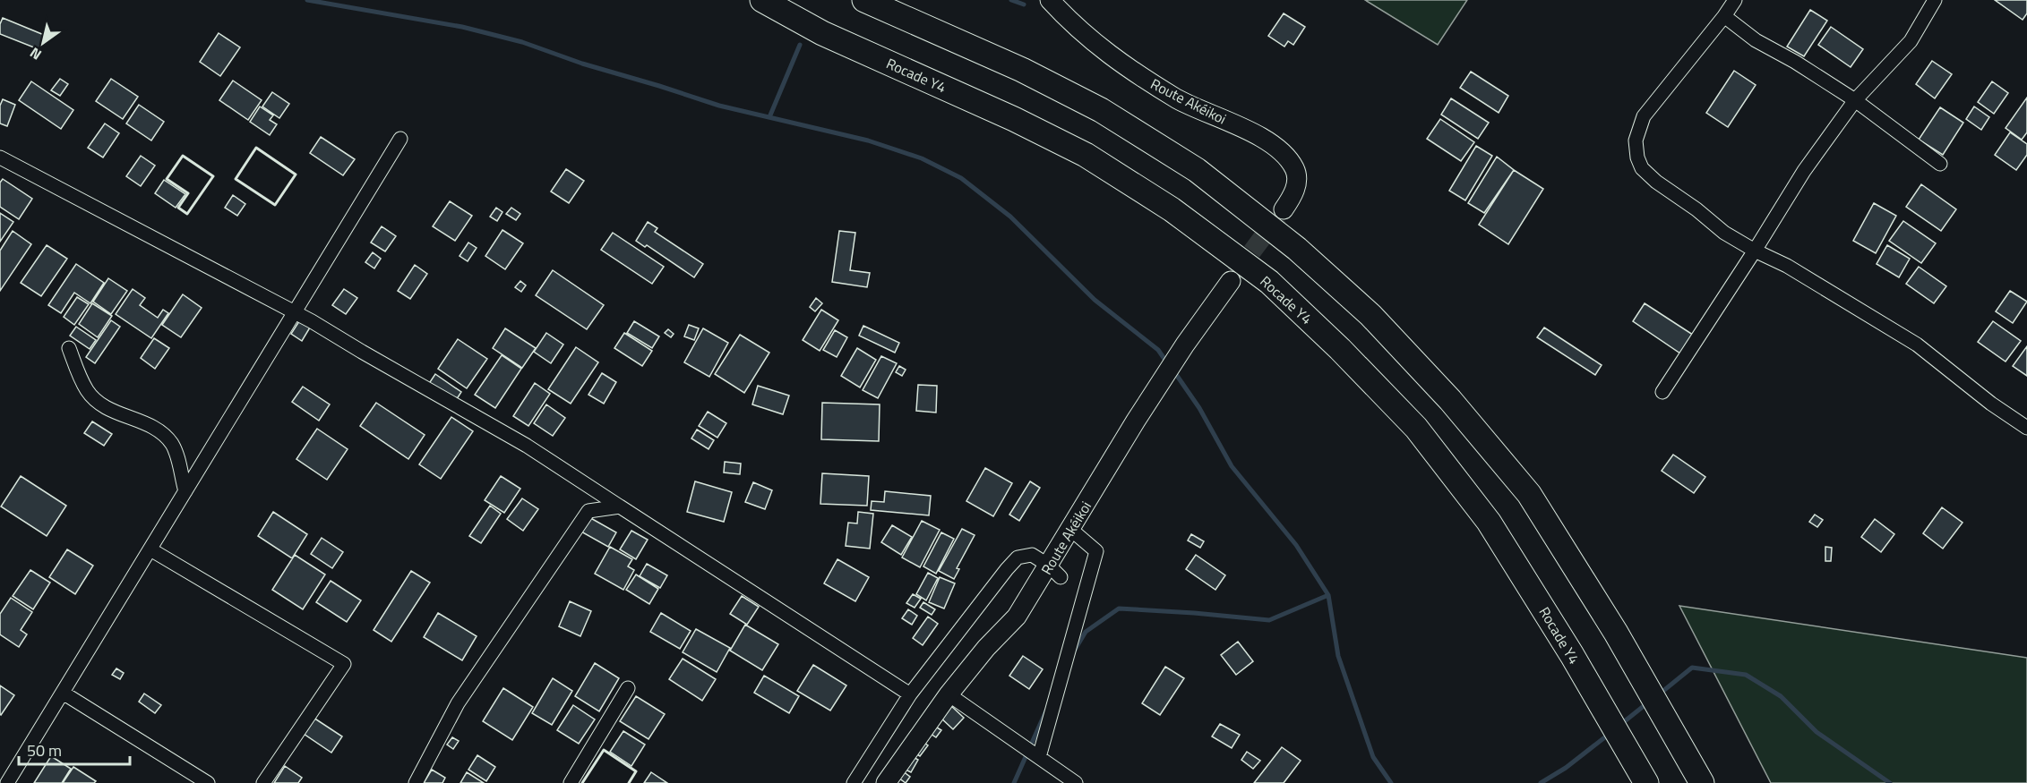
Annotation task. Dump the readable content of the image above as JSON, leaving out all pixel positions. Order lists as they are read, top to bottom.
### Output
{
  "streets": {
    "highway": ["Rocade Y4"],
    "street": ["Route Akéikoi"]
  },
  "scale_bar": "50 m",
  "north": "bottom left"
}
